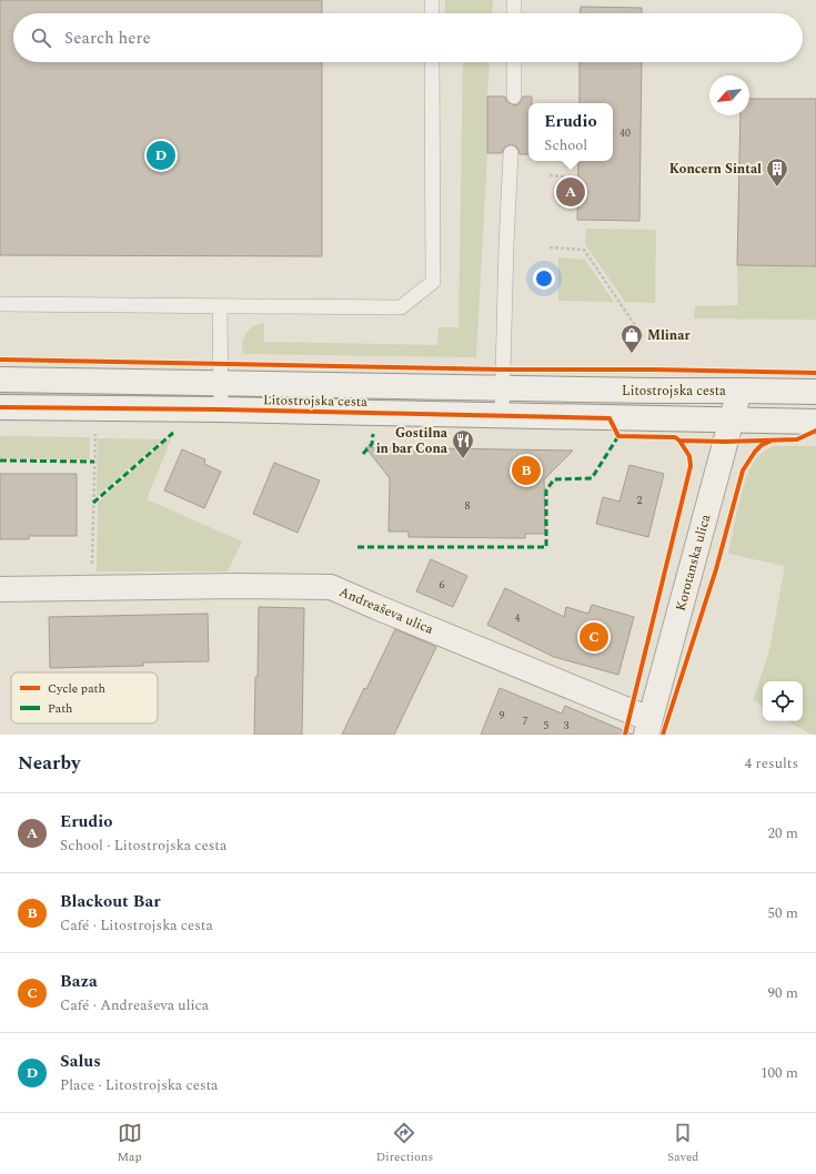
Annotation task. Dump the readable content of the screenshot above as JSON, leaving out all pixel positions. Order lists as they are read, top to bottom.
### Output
{
  "streets": {
    "main road": ["Litostrojska cesta", "Korotanska ulica", "Andreaševa ulica"]
  },
  "crossings": [
    ["Litostrojska cesta", "Korotanska ulica"],
    ["Korotanska ulica", "Andreaševa ulica"]
  ],
  "places": {
    "building": ["Koncern Sintal"],
    "shop": ["Mlinar"],
    "restaurant": ["Gostilna in bar Cona"]
  },
  "house_numbers": [
    "40",
    "2",
    "8",
    "6",
    "4",
    "9",
    "7",
    "5",
    "3"
  ],
  "legend": ["Cycle path", "Path"],
  "north": "bottom left",
  "page": {
    "search": "Search here",
    "popup": ["Erudio", "School"],
    "pins": [
      "D",
      "A",
      "B",
      "C"
    ],
    "heading": ["Nearby", "4 results"],
    "list": [
      {
        "mark": "A",
        "name": "Erudio",
        "note": "School · Litostrojska cesta",
        "value": "20 m"
      },
      {
        "mark": "B",
        "name": "Blackout Bar",
        "note": "Café · Litostrojska cesta",
        "value": "50 m"
      },
      {
        "mark": "C",
        "name": "Baza",
        "note": "Café · Andreaševa ulica",
        "value": "90 m"
      },
      {
        "mark": "D",
        "name": "Salus",
        "note": "Place · Litostrojska cesta",
        "value": "100 m"
      }
    ],
    "nav": ["Map", "Directions", "Saved"]
  }
}
